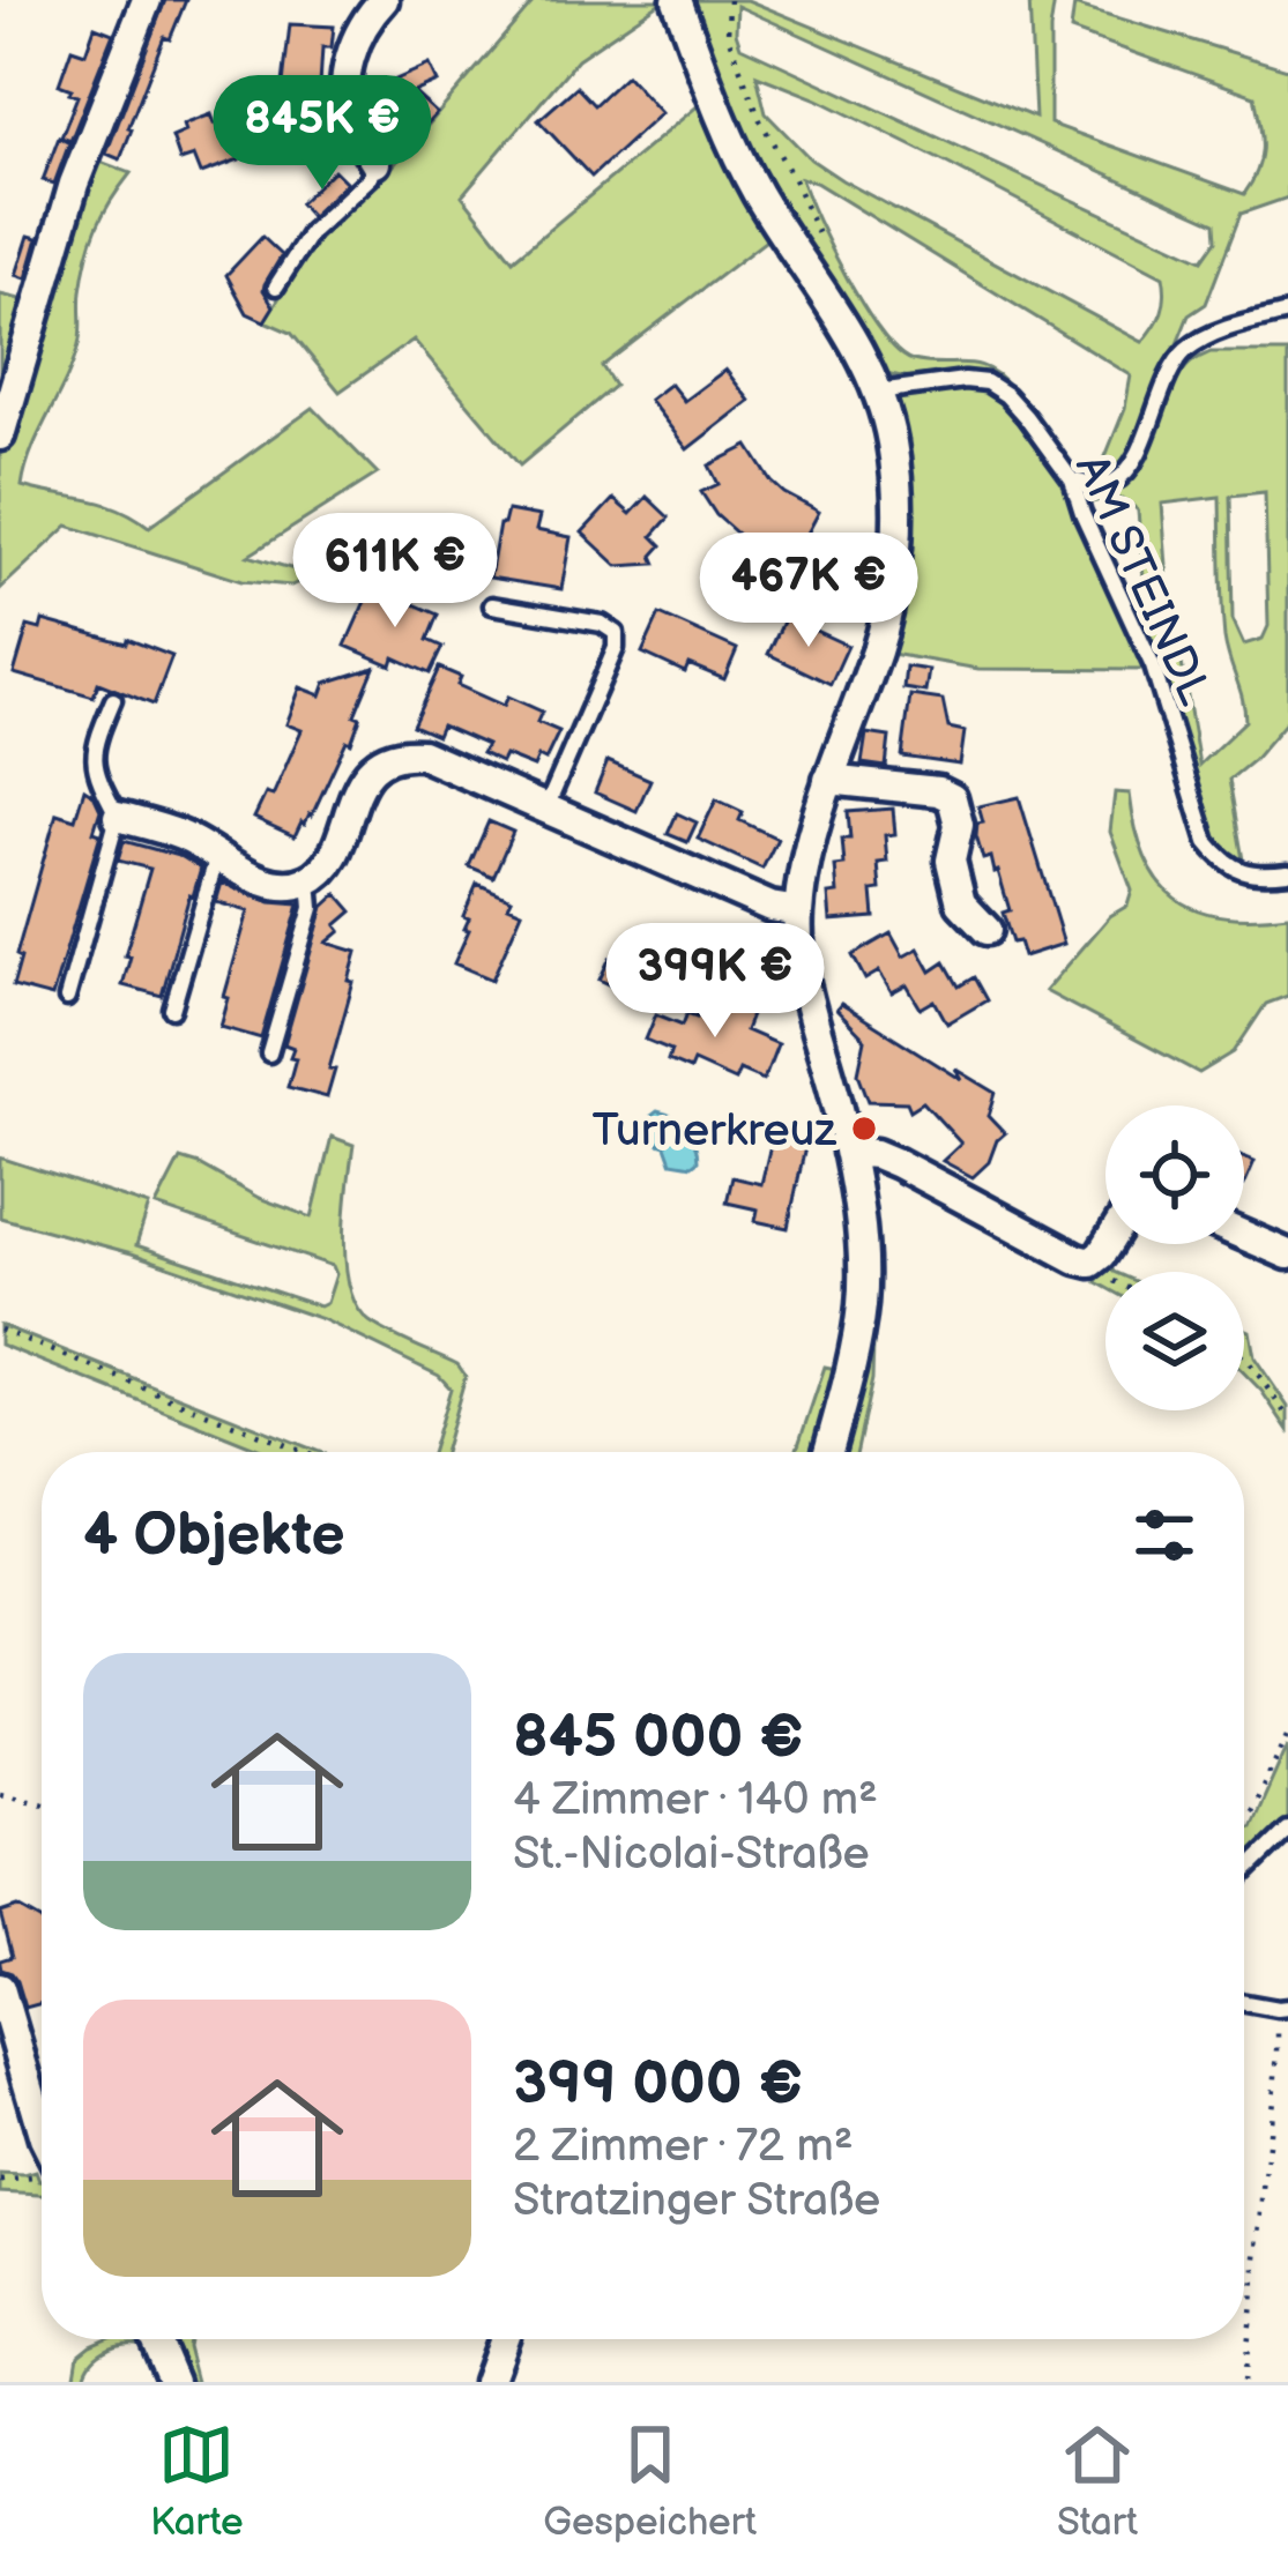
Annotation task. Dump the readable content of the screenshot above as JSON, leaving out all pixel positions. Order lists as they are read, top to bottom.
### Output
{
  "streets": {
    "lane": ["AM STEINDL"]
  },
  "places": ["Turnerkreuz"],
  "page": {
    "price": [
      "845K €",
      "611K €",
      "467K €",
      "399K €"
    ],
    "heading": "4 Objekte",
    "list": [
      {
        "name": "845 000 €",
        "note": "4 Zimmer · 140 m² · St.-Nicolai-Straße"
      },
      {
        "name": "399 000 €",
        "note": "2 Zimmer · 72 m² · Stratzinger Straße"
      }
    ],
    "tabs": ["Karte", "Gespeichert", "Start"]
  }
}
